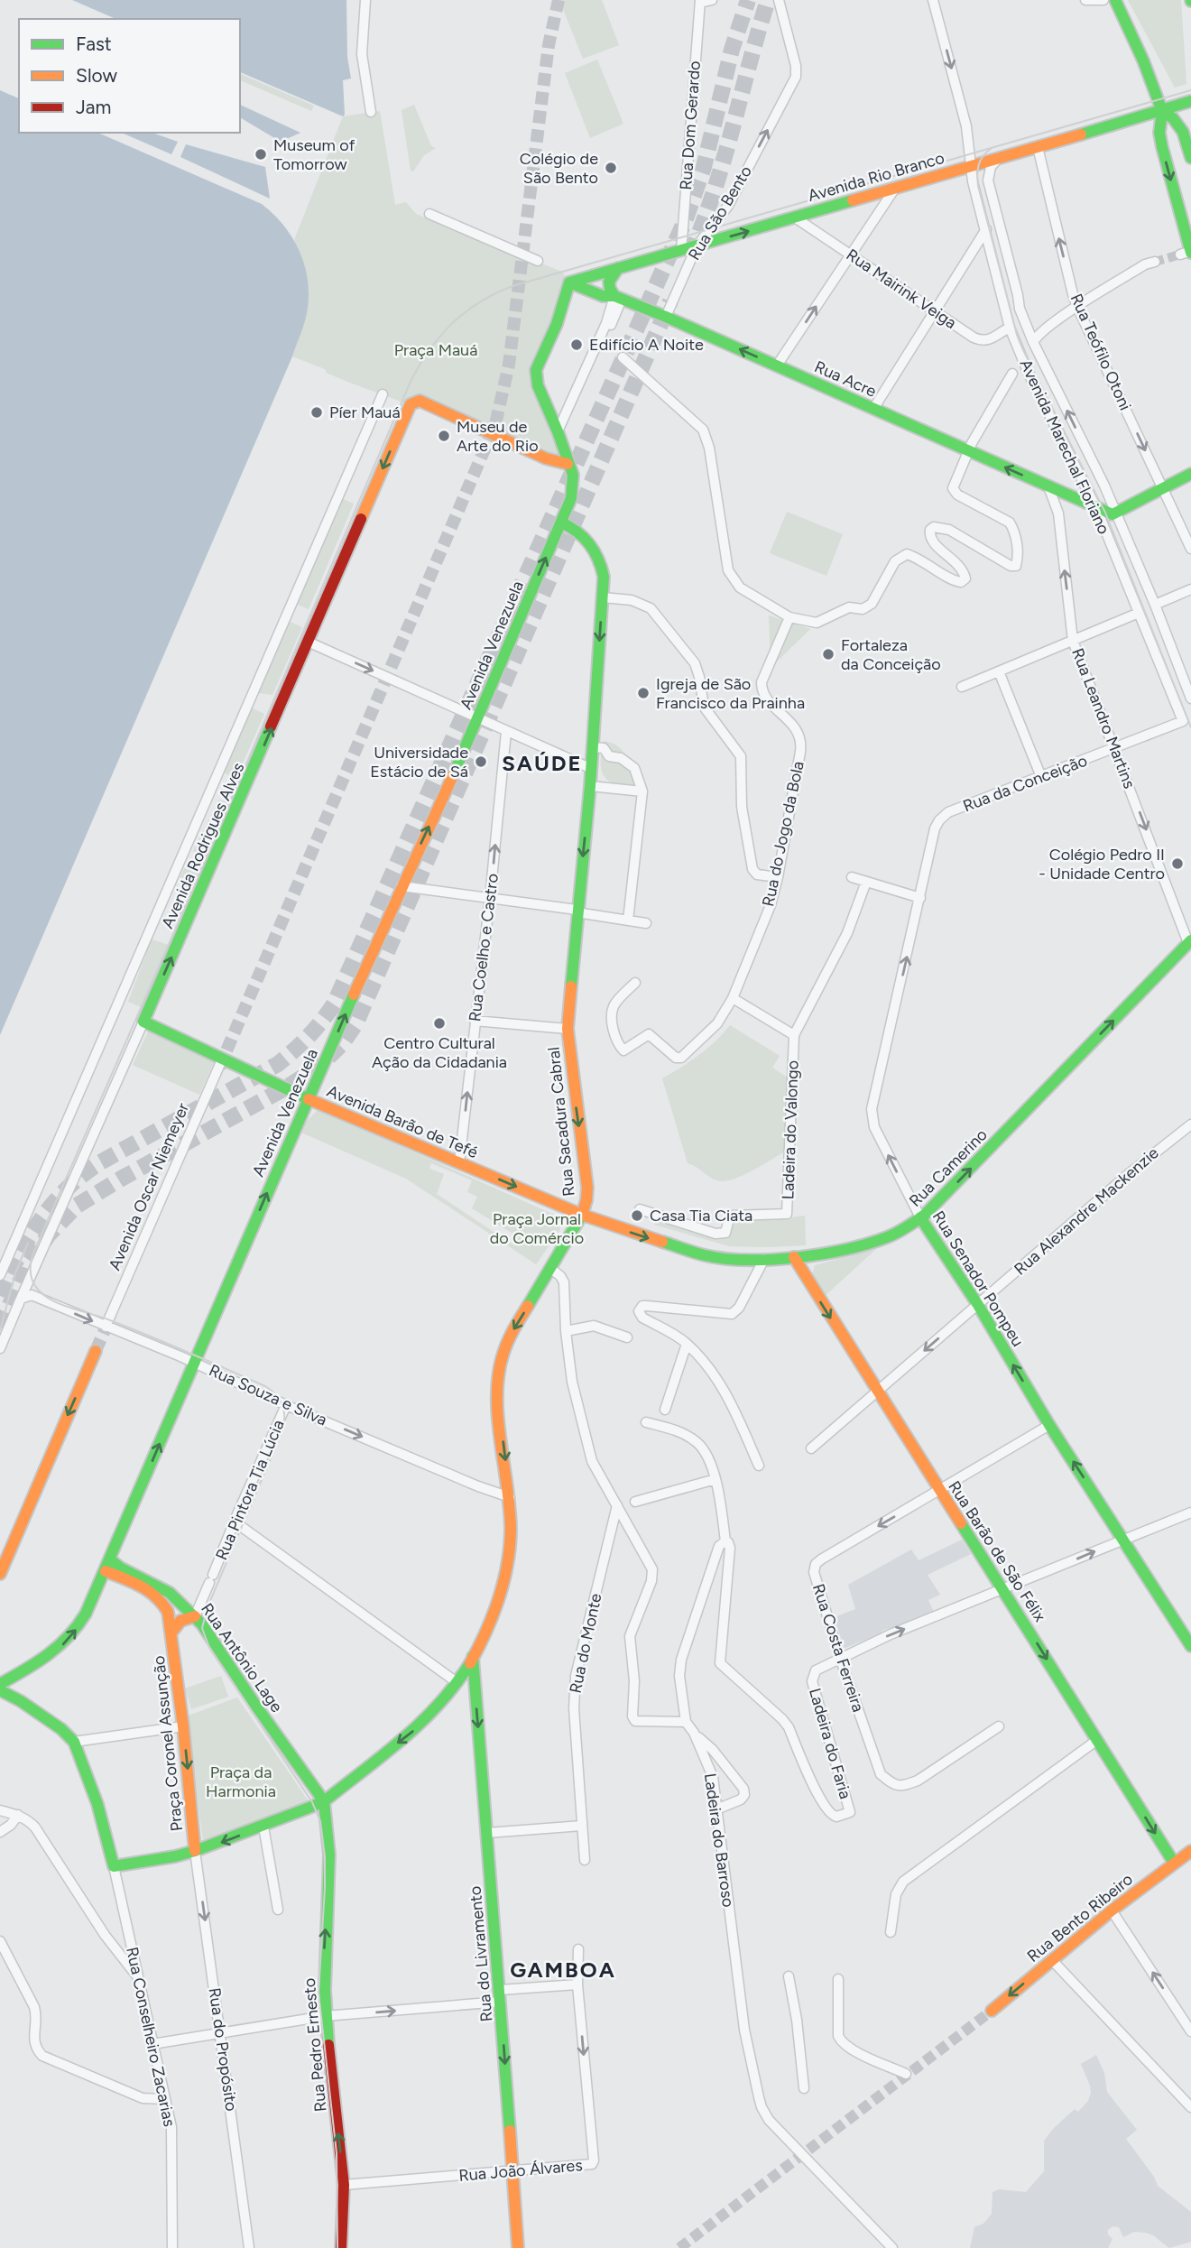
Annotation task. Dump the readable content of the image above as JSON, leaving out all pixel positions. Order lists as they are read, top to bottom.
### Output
{
  "streets": {
    "street": [
      "Rua Dom Gerardo",
      "Avenida Rio Branco",
      "Rua São Bento",
      "Rua Mairink Veiga",
      "Rua Teófilo Otoni",
      "Rua Acre",
      "Avenida Marechal Floriano",
      "Avenida Venezuela",
      "Rua Leandro Martins",
      "Rua da Conceição",
      "Rua do Jogo da Bola",
      "Avenida Rodrigues Alves",
      "Rua Coelho e Castro",
      "Avenida Barão de Tefé",
      "Rua Sacadura Cabral",
      "Ladeira do Valongo",
      "Rua Camerino",
      "Avenida Oscar Niemeyer",
      "Rua Alexandre Mackenzie",
      "Rua Senador Pompeu",
      "Rua Souza e Silva",
      "Rua Pintora Tia Lúcia",
      "Rua Barão de São Félix",
      "Rua do Monte",
      "Rua Costa Ferreira",
      "Rua Antônio Lage",
      "Praça Coronel Assunção",
      "Ladeira do Faria",
      "Ladeira do Barroso",
      "Rua Bento Ribeiro",
      "Rua do Livramento",
      "Rua Conselheiro Zacarias",
      "Rua Pedro Ernesto",
      "Rua do Propósito",
      "Rua João Álvares"
    ]
  },
  "crossings": [
    ["Rua Dom Gerardo", "Avenida Rio Branco"],
    ["Avenida Rio Branco", "Rua São Bento"],
    ["Avenida Rio Branco", "Rua Mairink Veiga"],
    ["Avenida Rio Branco", "Rua Teófilo Otoni"],
    ["Avenida Rio Branco", "Rua Acre"],
    ["Avenida Rio Branco", "Avenida Marechal Floriano"],
    ["Rua São Bento", "Rua Acre"],
    ["Rua Mairink Veiga", "Avenida Marechal Floriano"],
    ["Rua Acre", "Avenida Marechal Floriano"],
    ["Rua Acre", "Rua Leandro Martins"],
    ["Avenida Marechal Floriano", "Rua da Conceição"],
    ["Avenida Venezuela", "Avenida Barão de Tefé"],
    ["Avenida Venezuela", "Rua Sacadura Cabral"],
    ["Avenida Venezuela", "Rua Souza e Silva"],
    ["Avenida Venezuela", "Rua Antônio Lage"],
    ["Rua Leandro Martins", "Rua da Conceição"],
    ["Rua Leandro Martins", "Rua Camerino"],
    ["Rua da Conceição", "Rua Senador Pompeu"],
    ["Avenida Rodrigues Alves", "Avenida Barão de Tefé"],
    ["Avenida Rodrigues Alves", "Rua Souza e Silva"],
    ["Rua Coelho e Castro", "Avenida Barão de Tefé"],
    ["Avenida Barão de Tefé", "Rua Sacadura Cabral"],
    ["Avenida Barão de Tefé", "Rua Camerino"],
    ["Avenida Barão de Tefé", "Avenida Oscar Niemeyer"],
    ["Rua Sacadura Cabral", "Rua Camerino"],
    ["Rua Sacadura Cabral", "Rua Souza e Silva"],
    ["Rua Sacadura Cabral", "Rua Antônio Lage"],
    ["Rua Sacadura Cabral", "Praça Coronel Assunção"],
    ["Rua Sacadura Cabral", "Rua do Livramento"],
    ["Rua Sacadura Cabral", "Rua Conselheiro Zacarias"],
    ["Rua Sacadura Cabral", "Rua Pedro Ernesto"],
    ["Rua Sacadura Cabral", "Rua do Propósito"],
    ["Rua Camerino", "Rua Senador Pompeu"],
    ["Rua Camerino", "Rua Barão de São Félix"],
    ["Avenida Oscar Niemeyer", "Rua Souza e Silva"],
    ["Rua Alexandre Mackenzie", "Rua Senador Pompeu"],
    ["Rua Alexandre Mackenzie", "Rua Barão de São Félix"],
    ["Rua Senador Pompeu", "Rua Costa Ferreira"],
    ["Rua Souza e Silva", "Rua Pintora Tia Lúcia"],
    ["Rua Pintora Tia Lúcia", "Rua Antônio Lage"],
    ["Rua Barão de São Félix", "Rua Costa Ferreira"],
    ["Rua Barão de São Félix", "Rua Bento Ribeiro"],
    ["Rua Costa Ferreira", "Ladeira do Faria"],
    ["Rua Antônio Lage", "Rua Pedro Ernesto"],
    ["Praça Coronel Assunção", "Rua do Propósito"],
    ["Ladeira do Faria", "Ladeira do Barroso"],
    ["Rua do Livramento", "Rua João Álvares"],
    ["Rua Pedro Ernesto", "Rua João Álvares"]
  ],
  "one_way": [
    "Rua São Bento",
    "Rua Acre",
    "Avenida Venezuela",
    "Rua Coelho e Castro",
    "Rua Sacadura Cabral",
    "Rua Camerino",
    "Rua Senador Pompeu",
    "Rua Souza e Silva",
    "Rua Barão de São Félix",
    "Rua do Livramento",
    "Rua Pedro Ernesto"
  ],
  "districts": ["SAÚDE", "GAMBOA"],
  "parks": ["Praça Mauá", "Praça Jornal do Comércio", "Praça da Harmonia"],
  "places": [
    "Museum of Tomorrow",
    "Colégio de São Bento",
    "Edifício A Noite",
    "Píer Mauá",
    "Museu de Arte do Rio",
    "Fortaleza da Conceição",
    "Igreja de São Francisco da Prainha",
    "Universidade Estácio de Sá",
    "Colégio Pedro II - Unidade Centro",
    "Centro Cultural Ação da Cidadania",
    "Casa Tia Ciata"
  ],
  "legend": ["Fast", "Slow", "Jam"]
}
